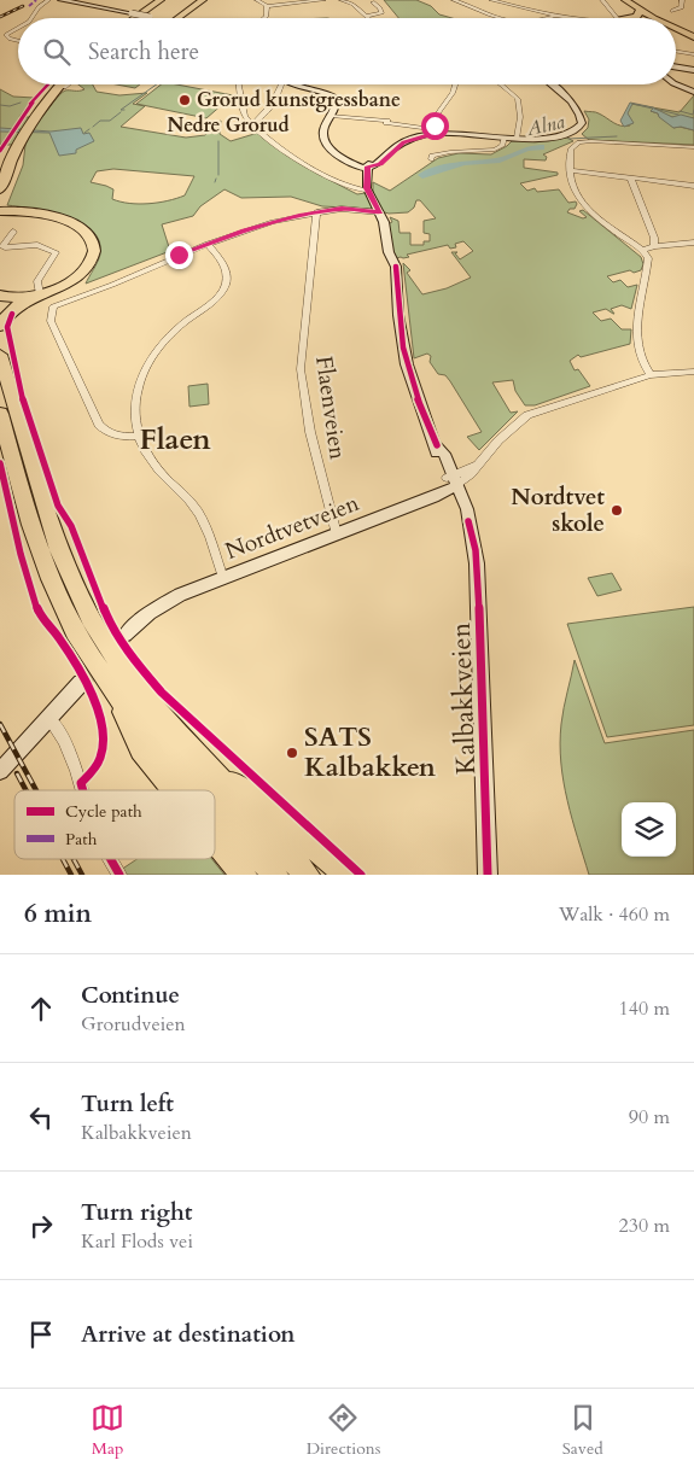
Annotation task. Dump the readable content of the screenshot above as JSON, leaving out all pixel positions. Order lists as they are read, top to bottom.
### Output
{
  "streets": {
    "street": ["Flaenveien", "Nordtvetveien", "Kalbakkveien"]
  },
  "crossings": [
    ["Flaenveien", "Nordtvetveien"],
    ["Nordtvetveien", "Kalbakkveien"]
  ],
  "districts": ["Nedre Grorud", "Flaen"],
  "water": ["Alna"],
  "places": ["Grorud kunstgressbane", "Nordtvet skole", "SATS Kalbakken"],
  "legend": ["Cycle path", "Path"],
  "page": {
    "search": "Search here",
    "heading": ["6 min", "Walk · 460 m"],
    "list": [
      ["Continue", "Grorudveien", "140 m"],
      ["Turn left", "Kalbakkveien", "90 m"],
      ["Turn right", "Karl Flods vei", "230 m"],
      "Arrive at destination"
    ],
    "nav": ["Map", "Directions", "Saved"]
  }
}
